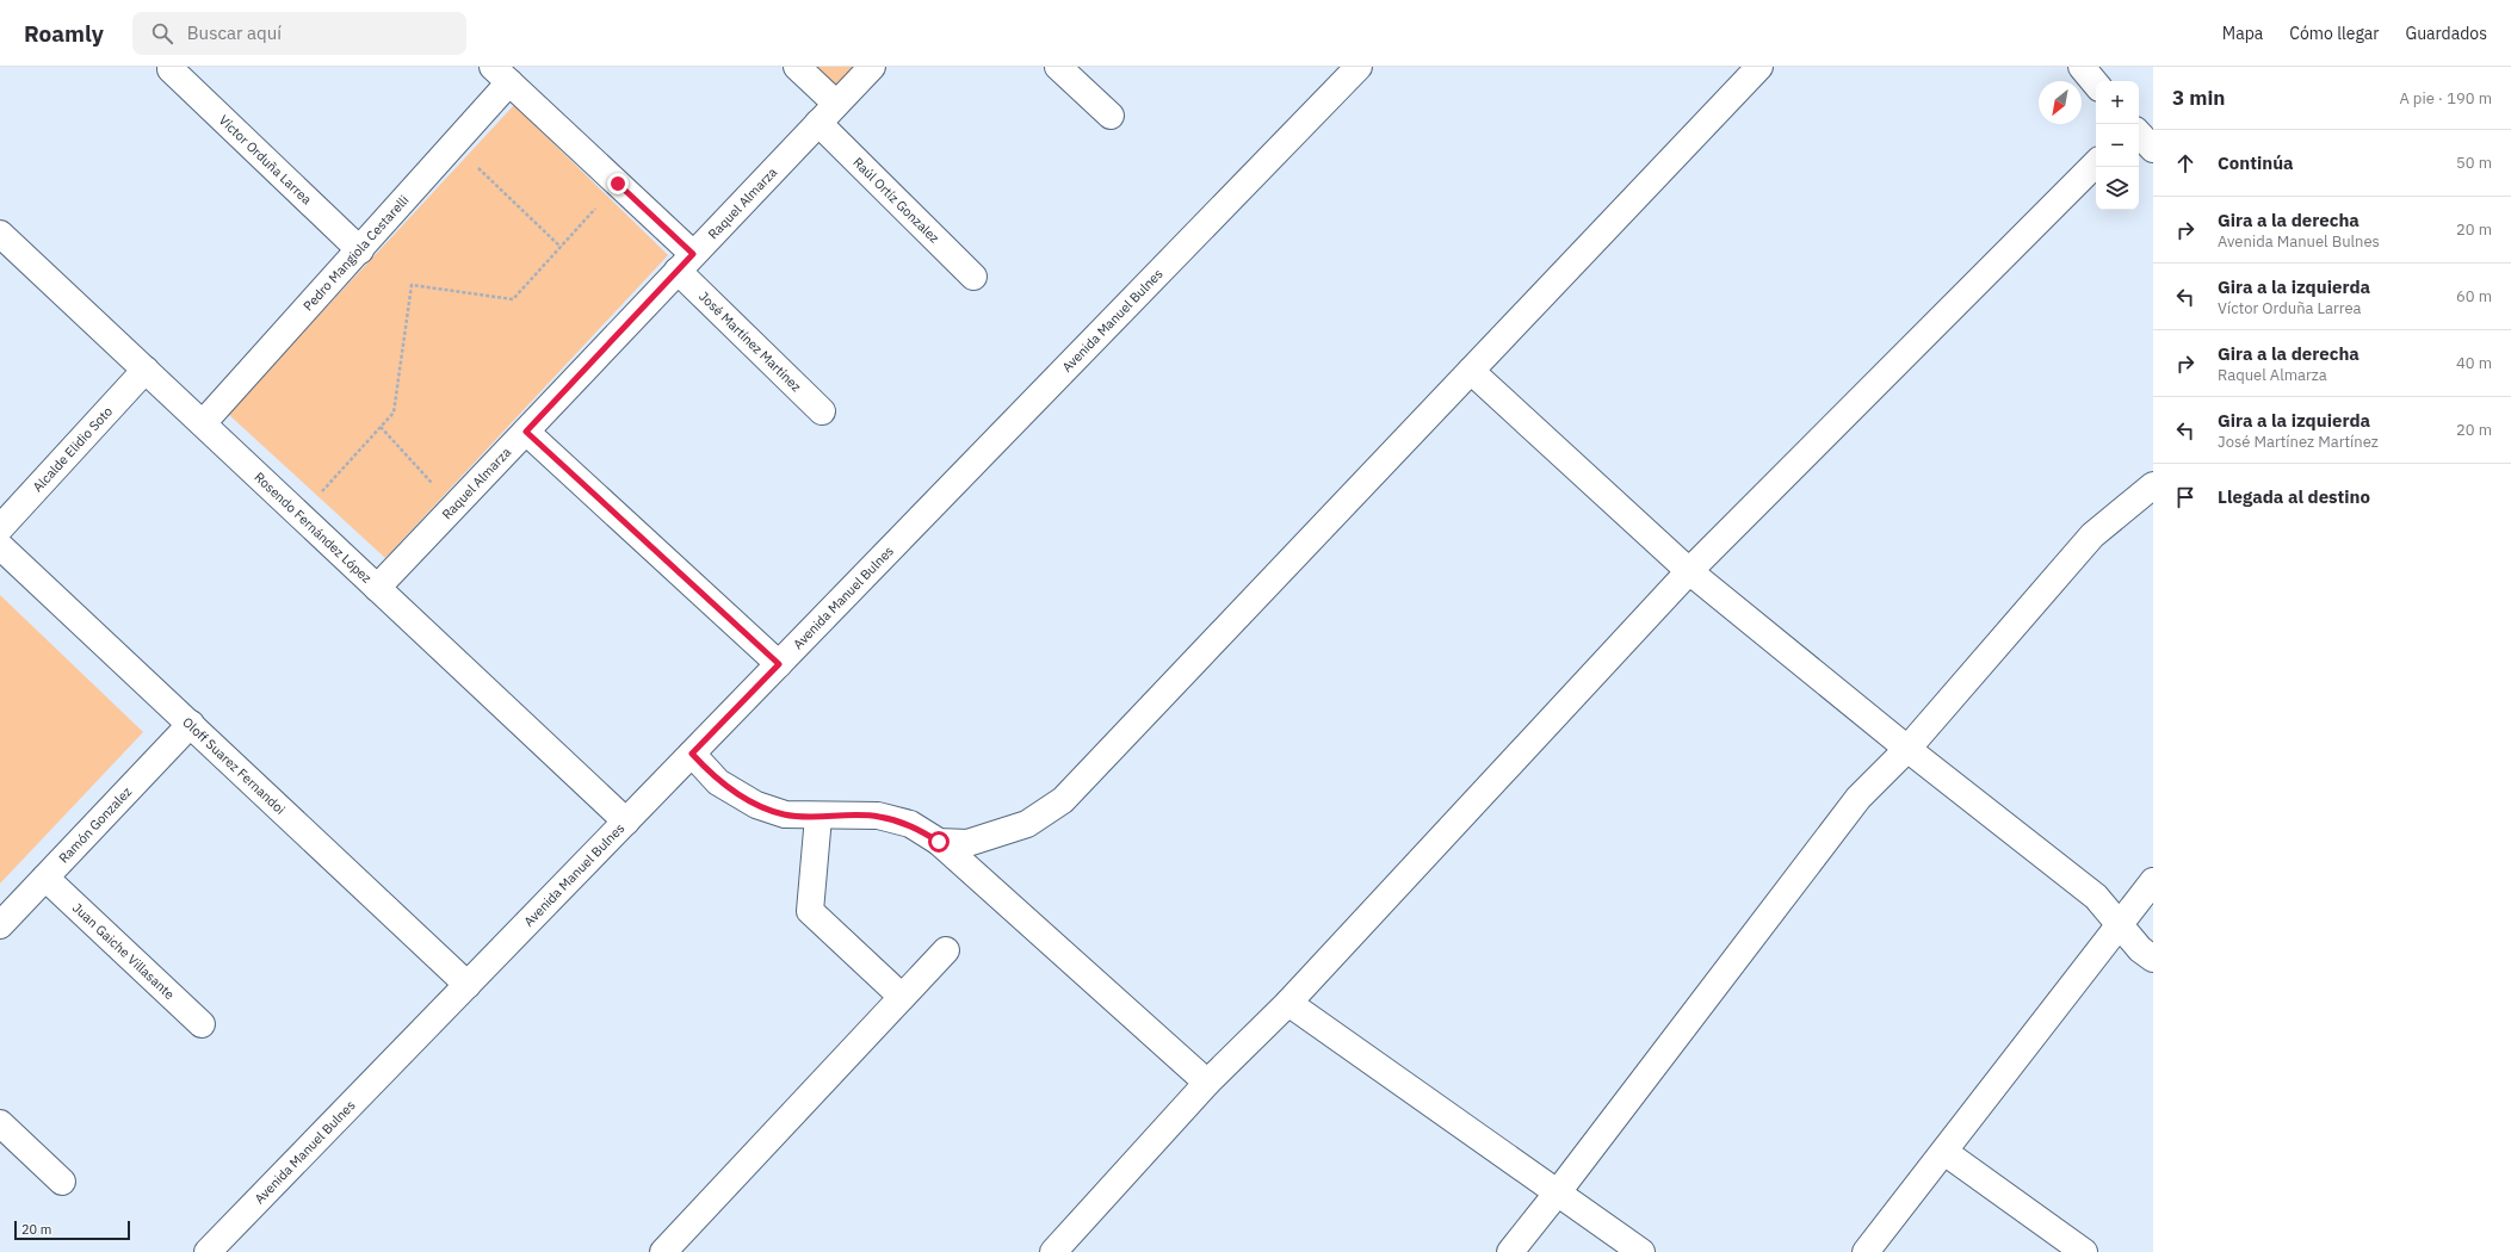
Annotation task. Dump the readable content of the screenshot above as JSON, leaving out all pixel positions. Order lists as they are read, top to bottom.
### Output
{
  "streets": {
    "street": [
      "Víctor Orduña Larrea",
      "Raúl Ortíz Gonzalez",
      "Raquel Almarza",
      "Pedro Mangiola Cestarelli",
      "Avenida Manuel Bulnes",
      "José Martínez Martínez",
      "Alcalde Elidio Soto",
      "Rosendo Fernández López",
      "Oloff Suarez Fernandoi",
      "Ramón Gonzalez",
      "Juan Gaiche Villasante"
    ]
  },
  "crossings": [
    ["Víctor Orduña Larrea", "Pedro Mangiola Cestarelli"],
    ["Raúl Ortíz Gonzalez", "Raquel Almarza"],
    ["Raquel Almarza", "José Martínez Martínez"],
    ["Raquel Almarza", "Rosendo Fernández López"],
    ["Pedro Mangiola Cestarelli", "José Martínez Martínez"],
    ["Pedro Mangiola Cestarelli", "Rosendo Fernández López"],
    ["Avenida Manuel Bulnes", "Rosendo Fernández López"],
    ["Avenida Manuel Bulnes", "Oloff Suarez Fernandoi"],
    ["Alcalde Elidio Soto", "Rosendo Fernández López"],
    ["Oloff Suarez Fernandoi", "Ramón Gonzalez"],
    ["Ramón Gonzalez", "Juan Gaiche Villasante"]
  ],
  "scale_bar": "20 m",
  "north": "bottom left",
  "page": {
    "header": "Roamly",
    "search": "Buscar aquí",
    "nav": ["Mapa", "Cómo llegar", "Guardados"],
    "heading": ["3 min", "A pie · 190 m"],
    "map_buttons": ["+", "−"],
    "list": [
      ["Continúa", "50 m"],
      ["Gira a la derecha", "Avenida Manuel Bulnes", "20 m"],
      ["Gira a la izquierda", "Víctor Orduña Larrea", "60 m"],
      ["Gira a la derecha", "Raquel Almarza", "40 m"],
      ["Gira a la izquierda", "José Martínez Martínez", "20 m"],
      "Llegada al destino"
    ],
    "scale": "20 m"
  }
}
